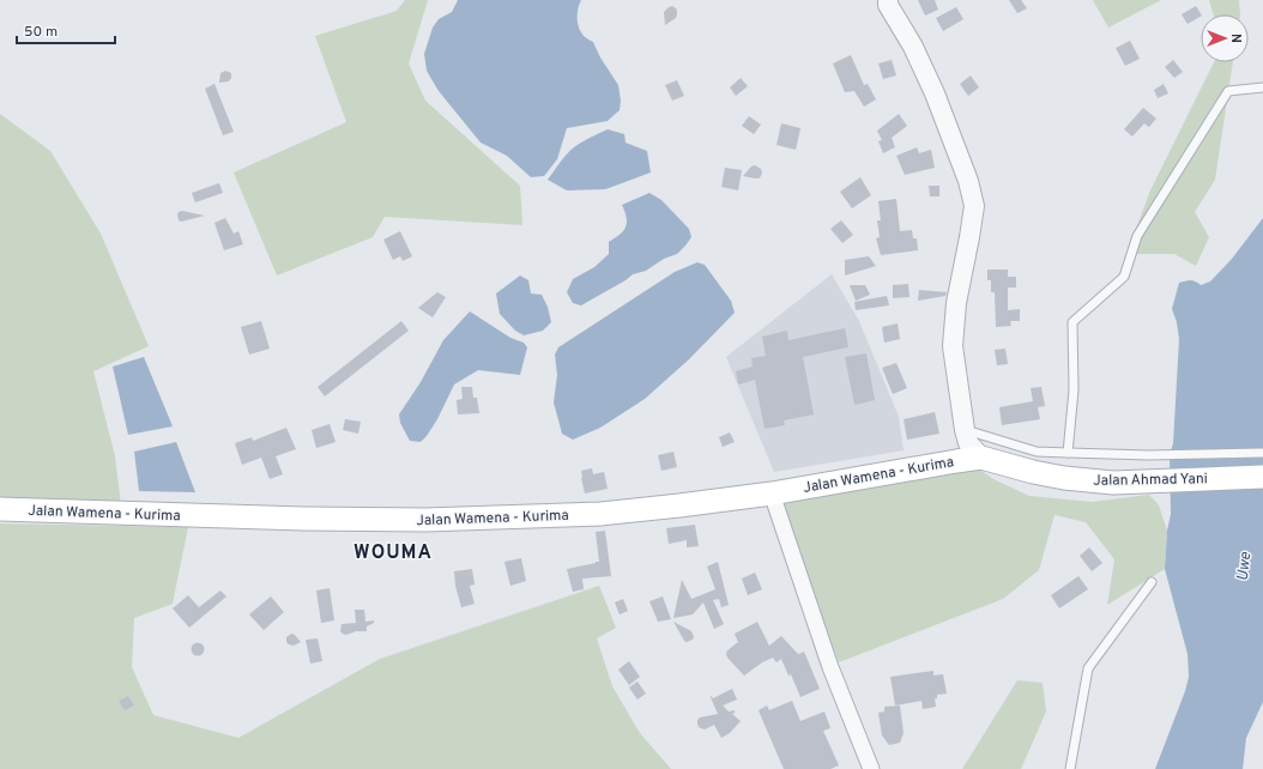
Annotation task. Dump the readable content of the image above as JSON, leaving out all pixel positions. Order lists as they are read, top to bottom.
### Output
{
  "streets": {
    "main road": ["Jalan Wamena - Kurima", "Jalan Ahmad Yani"]
  },
  "crossings": [
    ["Jalan Wamena - Kurima", "Jalan Ahmad Yani"]
  ],
  "districts": ["WOUMA"],
  "water": ["Uwe"],
  "scale_bar": "50 m",
  "north": "right"
}
